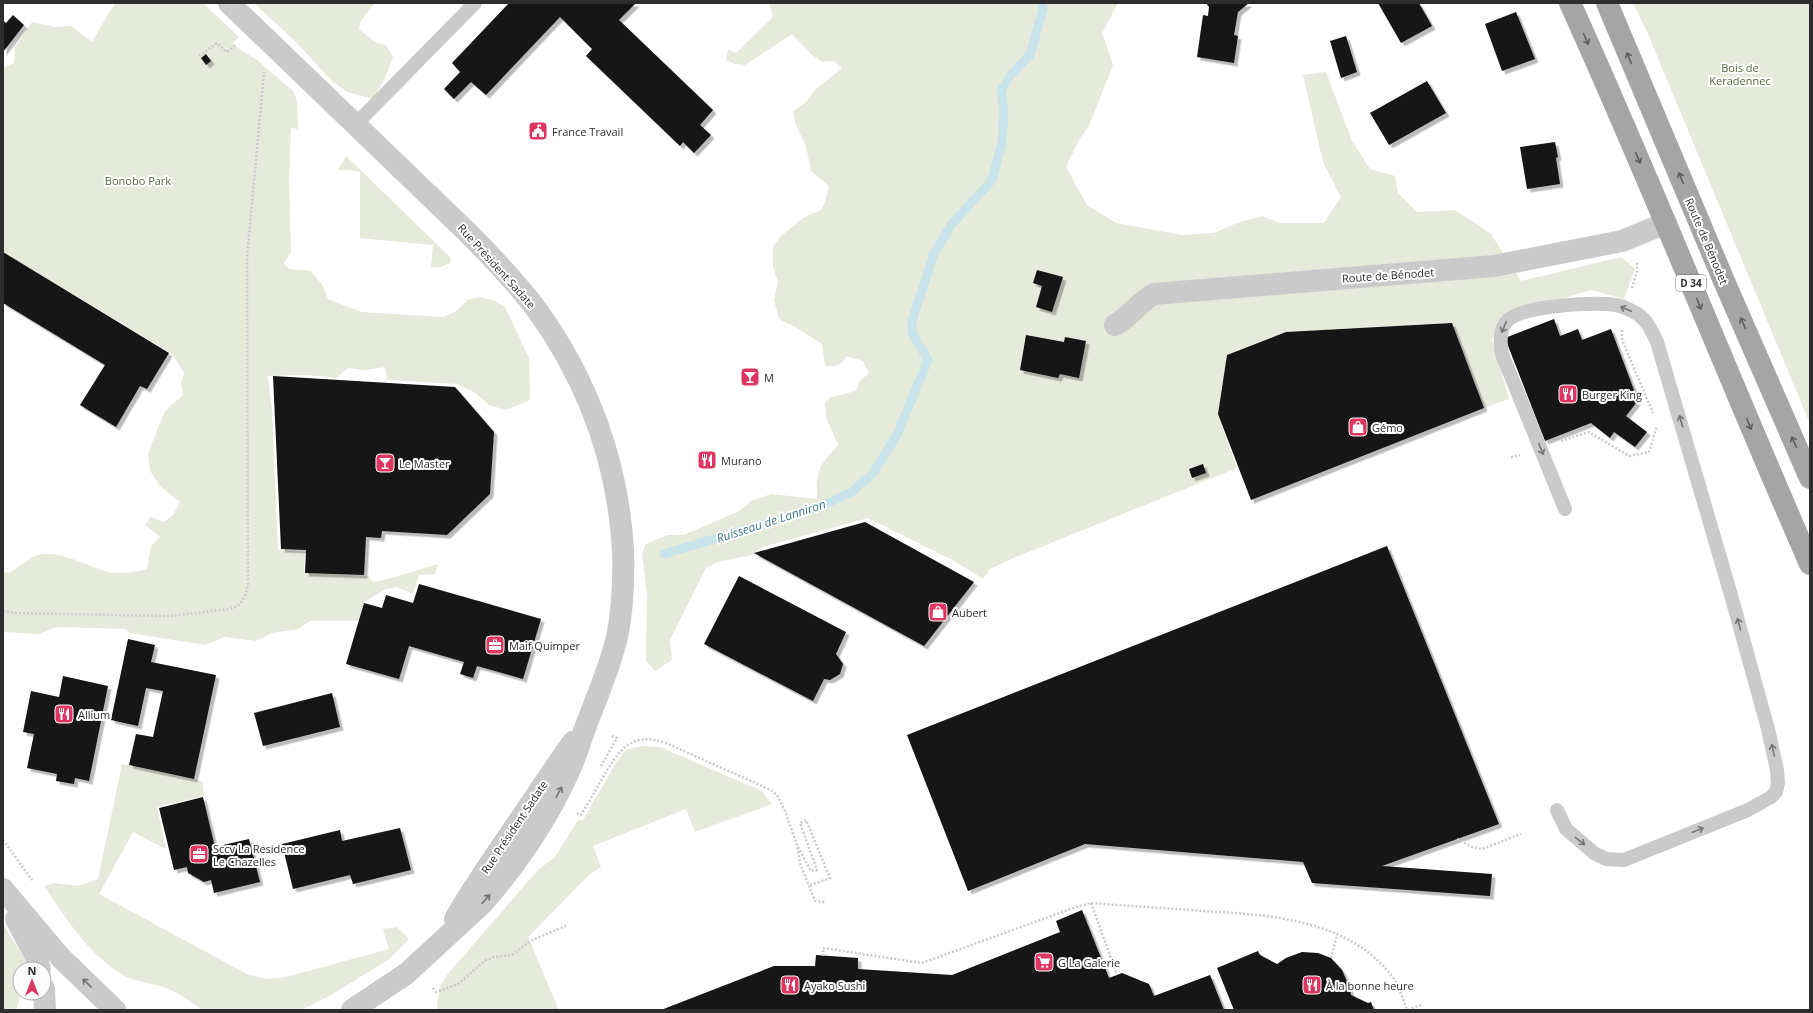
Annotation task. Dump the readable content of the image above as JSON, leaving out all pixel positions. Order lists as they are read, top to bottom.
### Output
{
  "streets": {
    "main road": ["Route de Bénodet", "D 34"],
    "street": ["Rue Président Sadate"]
  },
  "crossings": [
    ["Route de Bénodet", "D 34"]
  ],
  "one_way": ["Route de Bénodet"],
  "water": ["Ruisseau de Lanniron"],
  "parks": ["Bois de Keradennec", "Bonobo Park"],
  "places": {
    "public building": ["France Travail"],
    "bar": ["M", "Le Master"],
    "restaurant": [
      "Burger King",
      "Murano",
      "Allium",
      "Ayako Sushi",
      "À la bonne heure"
    ],
    "shop": ["Gémo", "Aubert"],
    "office": ["Maif Quimper", "Sccv La Residence Le Chazelles"],
    "supermarket": ["G La Galerie"]
  },
  "north": "top"
}
